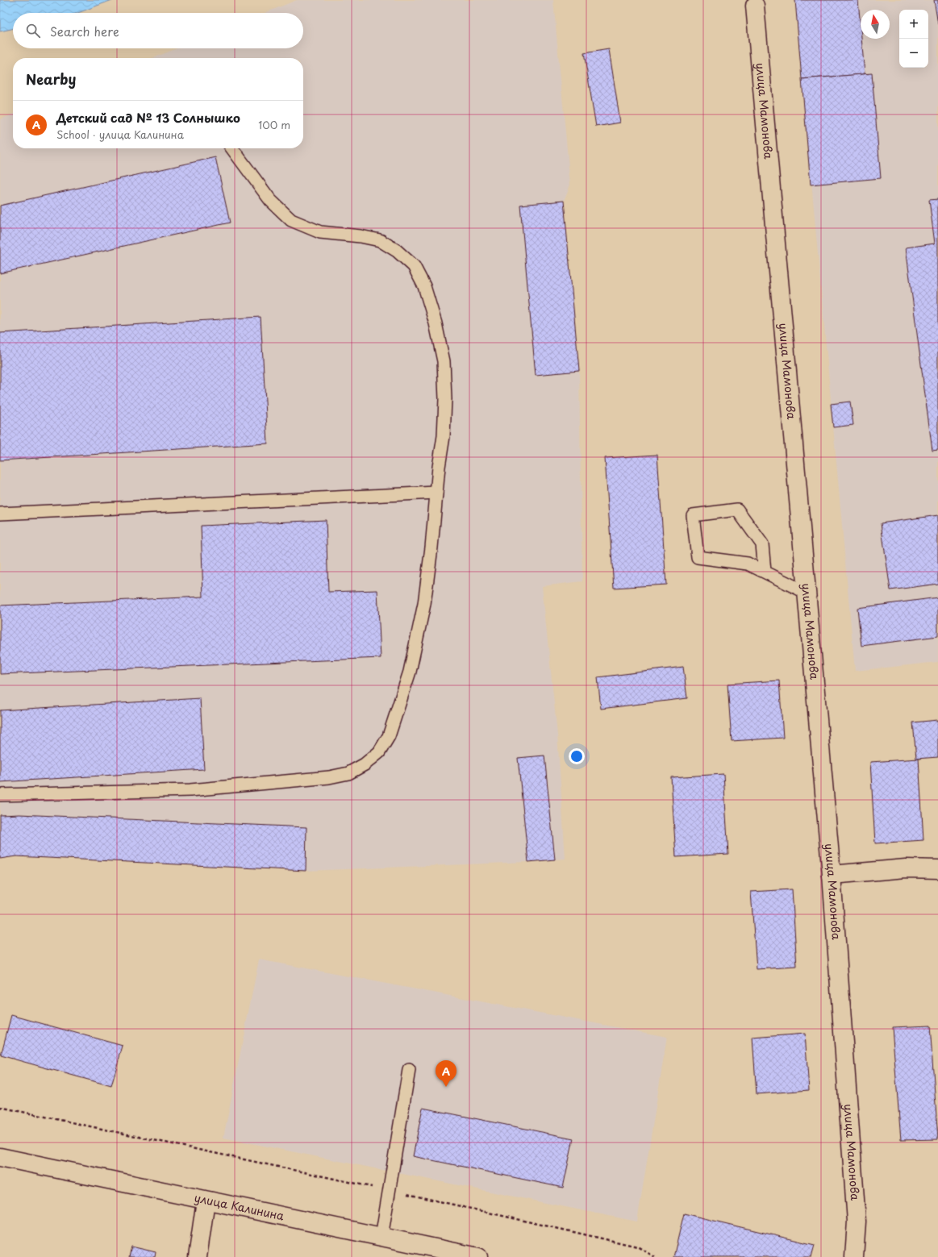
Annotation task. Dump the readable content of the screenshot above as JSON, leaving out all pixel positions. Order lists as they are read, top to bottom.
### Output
{
  "streets": {
    "street": ["улица Мамонова", "улица Калинина"]
  },
  "north": "top",
  "page": {
    "map_buttons": ["+", "−"],
    "search": "Search here",
    "heading": "Nearby",
    "list": [
      {
        "mark": "A",
        "name": "Детский сад № 13 Солнышко",
        "note": "School · улица Калинина",
        "value": "100 m"
      }
    ],
    "pins": "A"
  }
}
